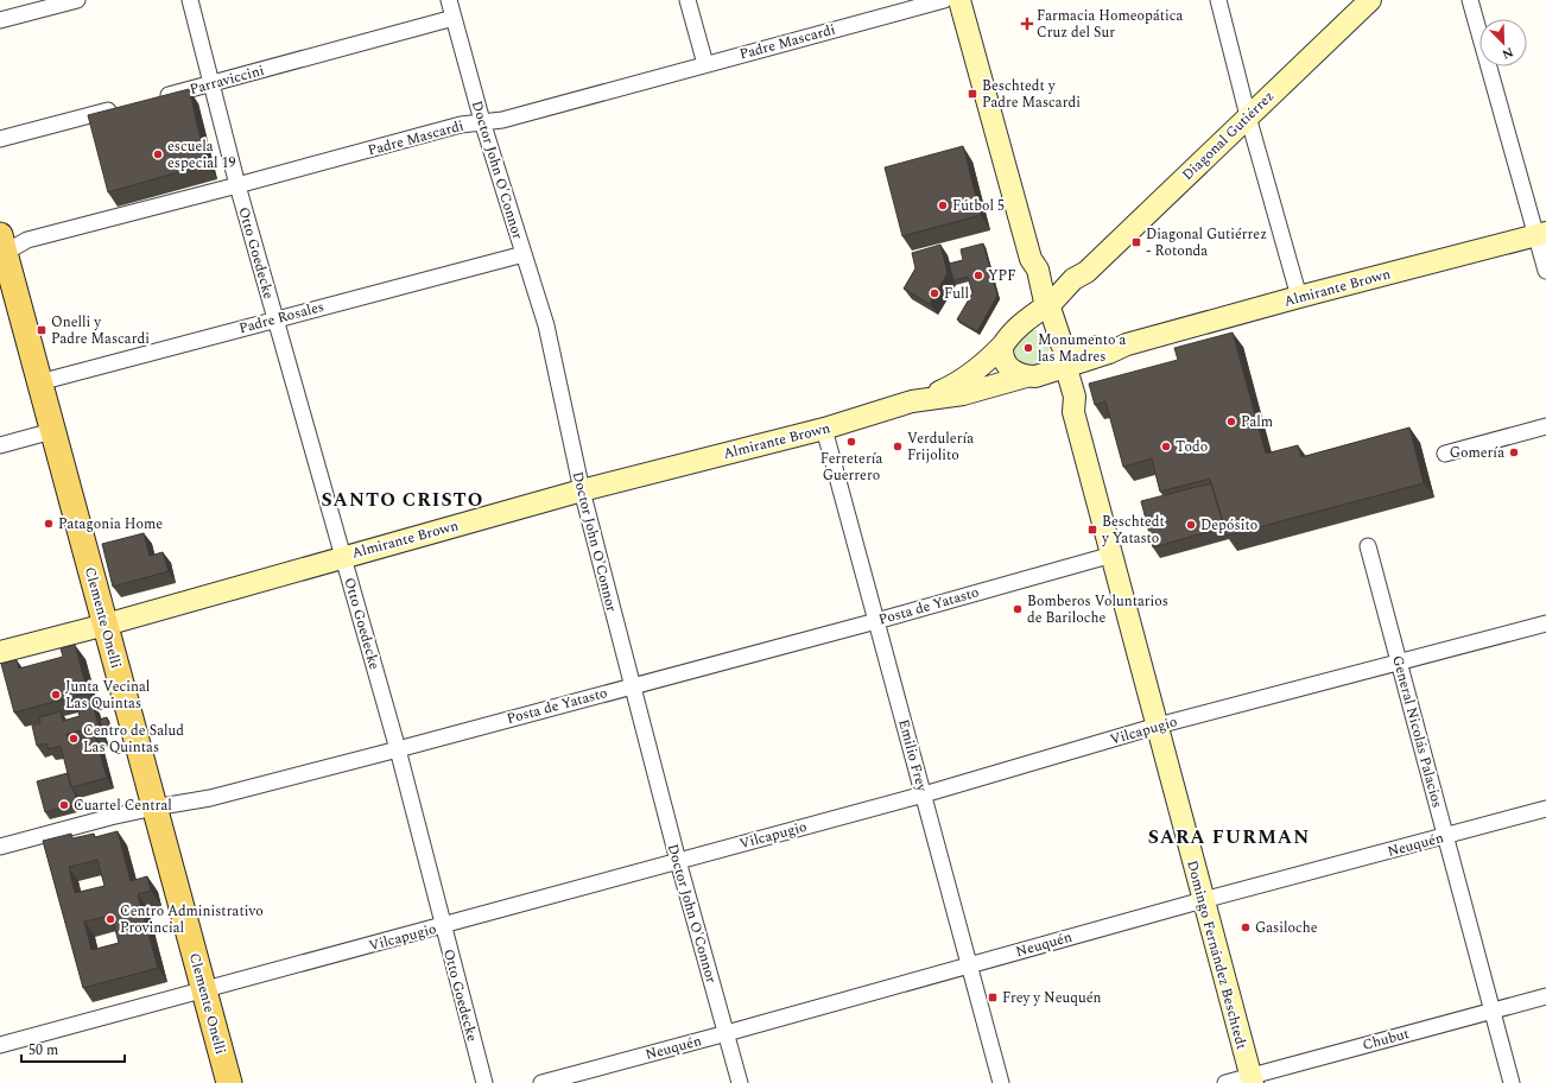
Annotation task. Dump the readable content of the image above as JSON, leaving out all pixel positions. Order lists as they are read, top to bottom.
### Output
{
  "streets": {
    "main road": [
      "Diagonal Gutiérrez",
      "Almirante Brown",
      "Clemente Onelli",
      "Domingo Fernández Beschtedt"
    ],
    "street": [
      "Padre Mascardi",
      "Parraviccini",
      "Doctor John O'Connor",
      "Otto Goedecke",
      "Padre Rosales",
      "Posta de Yatasto",
      "Vilcapugio",
      "General Nicolás Palacios",
      "Emilio Frey",
      "Neuquén",
      "Chubut"
    ]
  },
  "crossings": [
    ["Padre Mascardi", "Doctor John O'Connor"],
    ["Padre Mascardi", "Otto Goedecke"],
    ["Padre Mascardi", "Clemente Onelli"],
    ["Parraviccini", "Doctor John O'Connor"],
    ["Parraviccini", "Otto Goedecke"],
    ["Diagonal Gutiérrez", "Domingo Fernández Beschtedt"],
    ["Doctor John O'Connor", "Almirante Brown"],
    ["Doctor John O'Connor", "Padre Rosales"],
    ["Doctor John O'Connor", "Posta de Yatasto"],
    ["Doctor John O'Connor", "Vilcapugio"],
    ["Doctor John O'Connor", "Neuquén"],
    ["Otto Goedecke", "Almirante Brown"],
    ["Otto Goedecke", "Padre Rosales"],
    ["Otto Goedecke", "Posta de Yatasto"],
    ["Otto Goedecke", "Vilcapugio"],
    ["Almirante Brown", "Clemente Onelli"],
    ["Almirante Brown", "Emilio Frey"],
    ["Almirante Brown", "Domingo Fernández Beschtedt"],
    ["Padre Rosales", "Clemente Onelli"],
    ["Posta de Yatasto", "Clemente Onelli"],
    ["Posta de Yatasto", "Emilio Frey"],
    ["Posta de Yatasto", "Domingo Fernández Beschtedt"],
    ["Clemente Onelli", "Vilcapugio"],
    ["Vilcapugio", "General Nicolás Palacios"],
    ["Vilcapugio", "Emilio Frey"],
    ["Vilcapugio", "Domingo Fernández Beschtedt"],
    ["General Nicolás Palacios", "Neuquén"],
    ["General Nicolás Palacios", "Chubut"],
    ["Emilio Frey", "Neuquén"],
    ["Neuquén", "Domingo Fernández Beschtedt"],
    ["Domingo Fernández Beschtedt", "Chubut"]
  ],
  "districts": ["SANTO CRISTO", "SARA FURMAN"],
  "places": {
    "health": ["Farmacia Homeopática Cruz del Sur"],
    "transit": [
      "Beschtedt y Padre Mascardi",
      "Diagonal Gutiérrez - Rotonda",
      "Onelli y Padre Mascardi",
      "Beschtedt y Yatasto",
      "Frey y Neuquén"
    ],
    "other": [
      "escuela especial 19",
      "Fútbol 5",
      "YPF",
      "Full",
      "Monumento a las Madres",
      "Palm",
      "Ferretería Guerrero",
      "Verdulería Frijolito",
      "Todo",
      "Gomería",
      "Patagonia Home",
      "Depósito",
      "Bomberos Voluntarios de Bariloche",
      "Junta Vecinal Las Quintas",
      "Centro de Salud Las Quintas",
      "Cuartel Central",
      "Centro Administrativo Provincial",
      "Gasiloche"
    ]
  },
  "scale_bar": "50 m",
  "north": "bottom right"
}
